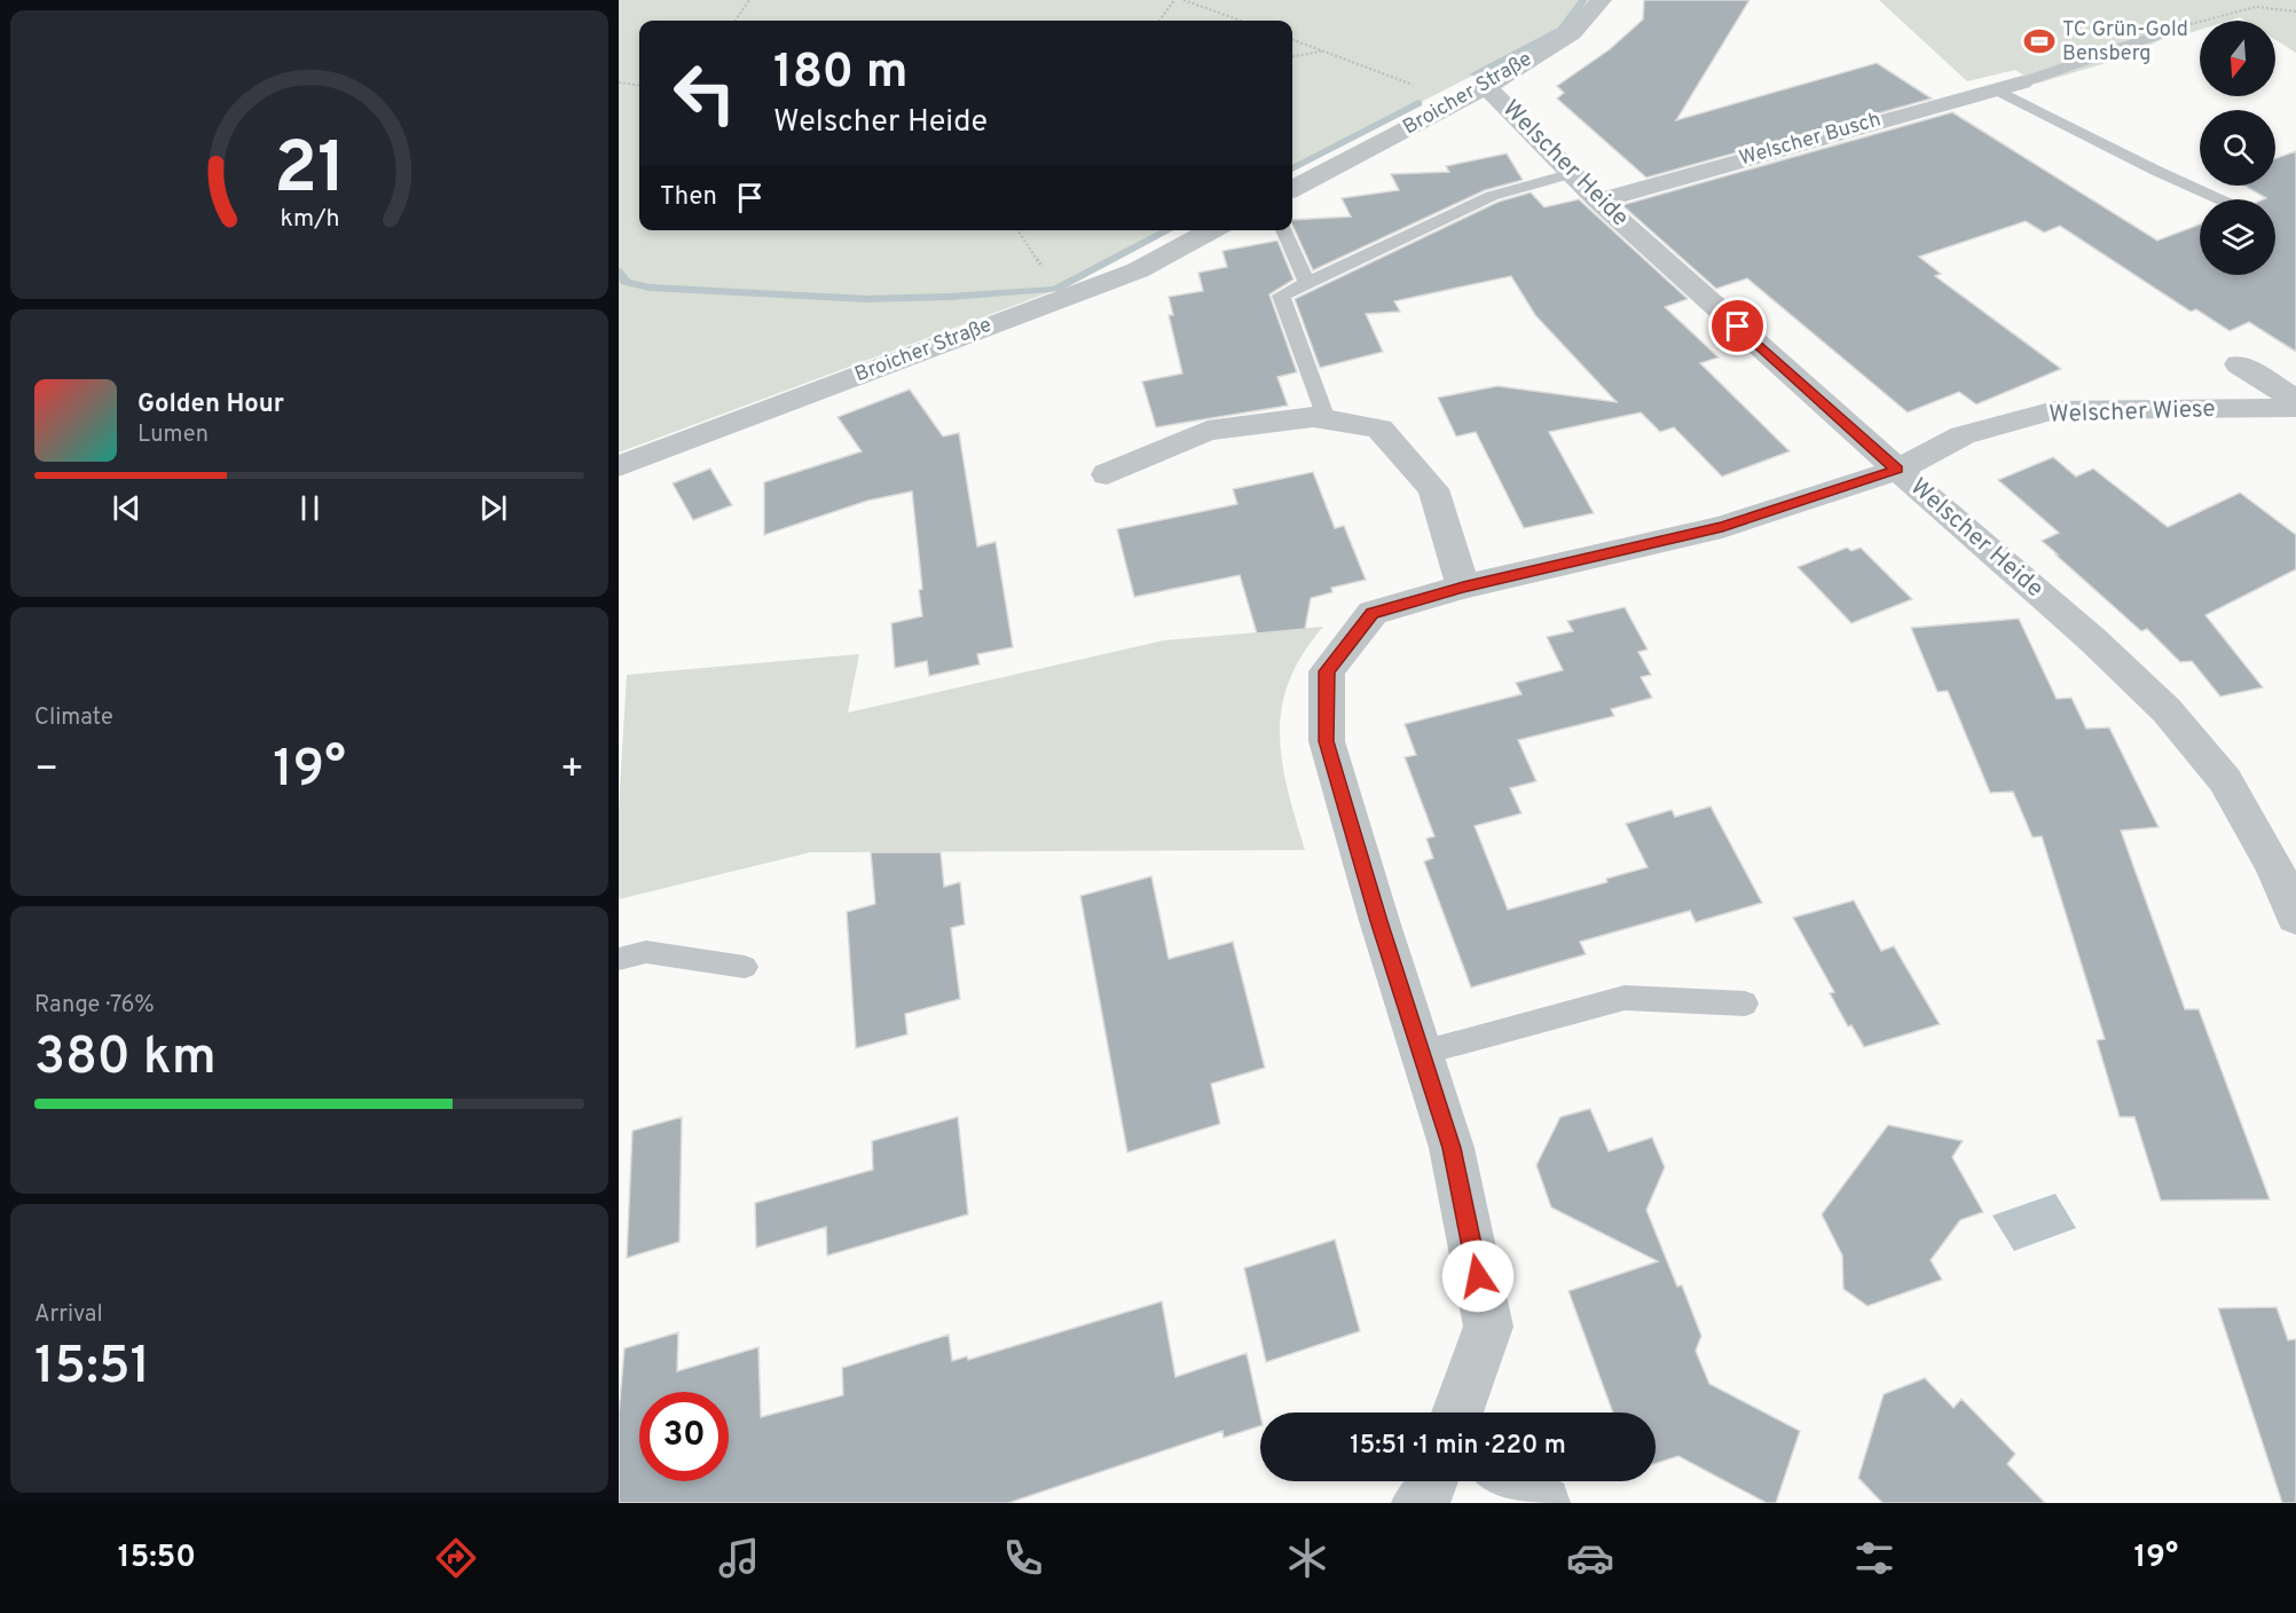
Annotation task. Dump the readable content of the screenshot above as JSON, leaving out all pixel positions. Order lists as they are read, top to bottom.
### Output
{
  "streets": {
    "street": [
      "Broicher Straße",
      "Welscher Busch",
      "Welscher Heide",
      "Welscher Wiese"
    ]
  },
  "crossings": [
    ["Broicher Straße", "Welscher Heide"],
    ["Welscher Busch", "Welscher Heide"],
    ["Welscher Heide", "Welscher Wiese"]
  ],
  "places": {
    "sports": ["TC Grün-Gold Bensberg"]
  },
  "north": "bottom",
  "page": {
    "turn": ["180 m", "Welscher Heide"],
    "then": "Then",
    "song": ["Golden Hour", "Lumen"],
    "tile": [
      "Climate",
      ["Range · 76%", "380 km"],
      ["Arrival", "15:51"]
    ],
    "heat": ["−", "19°", "+"],
    "limit": "30",
    "trip": "15:51 · 1 min · 220 m",
    "tabs": ["15:50", "19°"],
    "gauge": ["21", "km/h"]
  }
}
